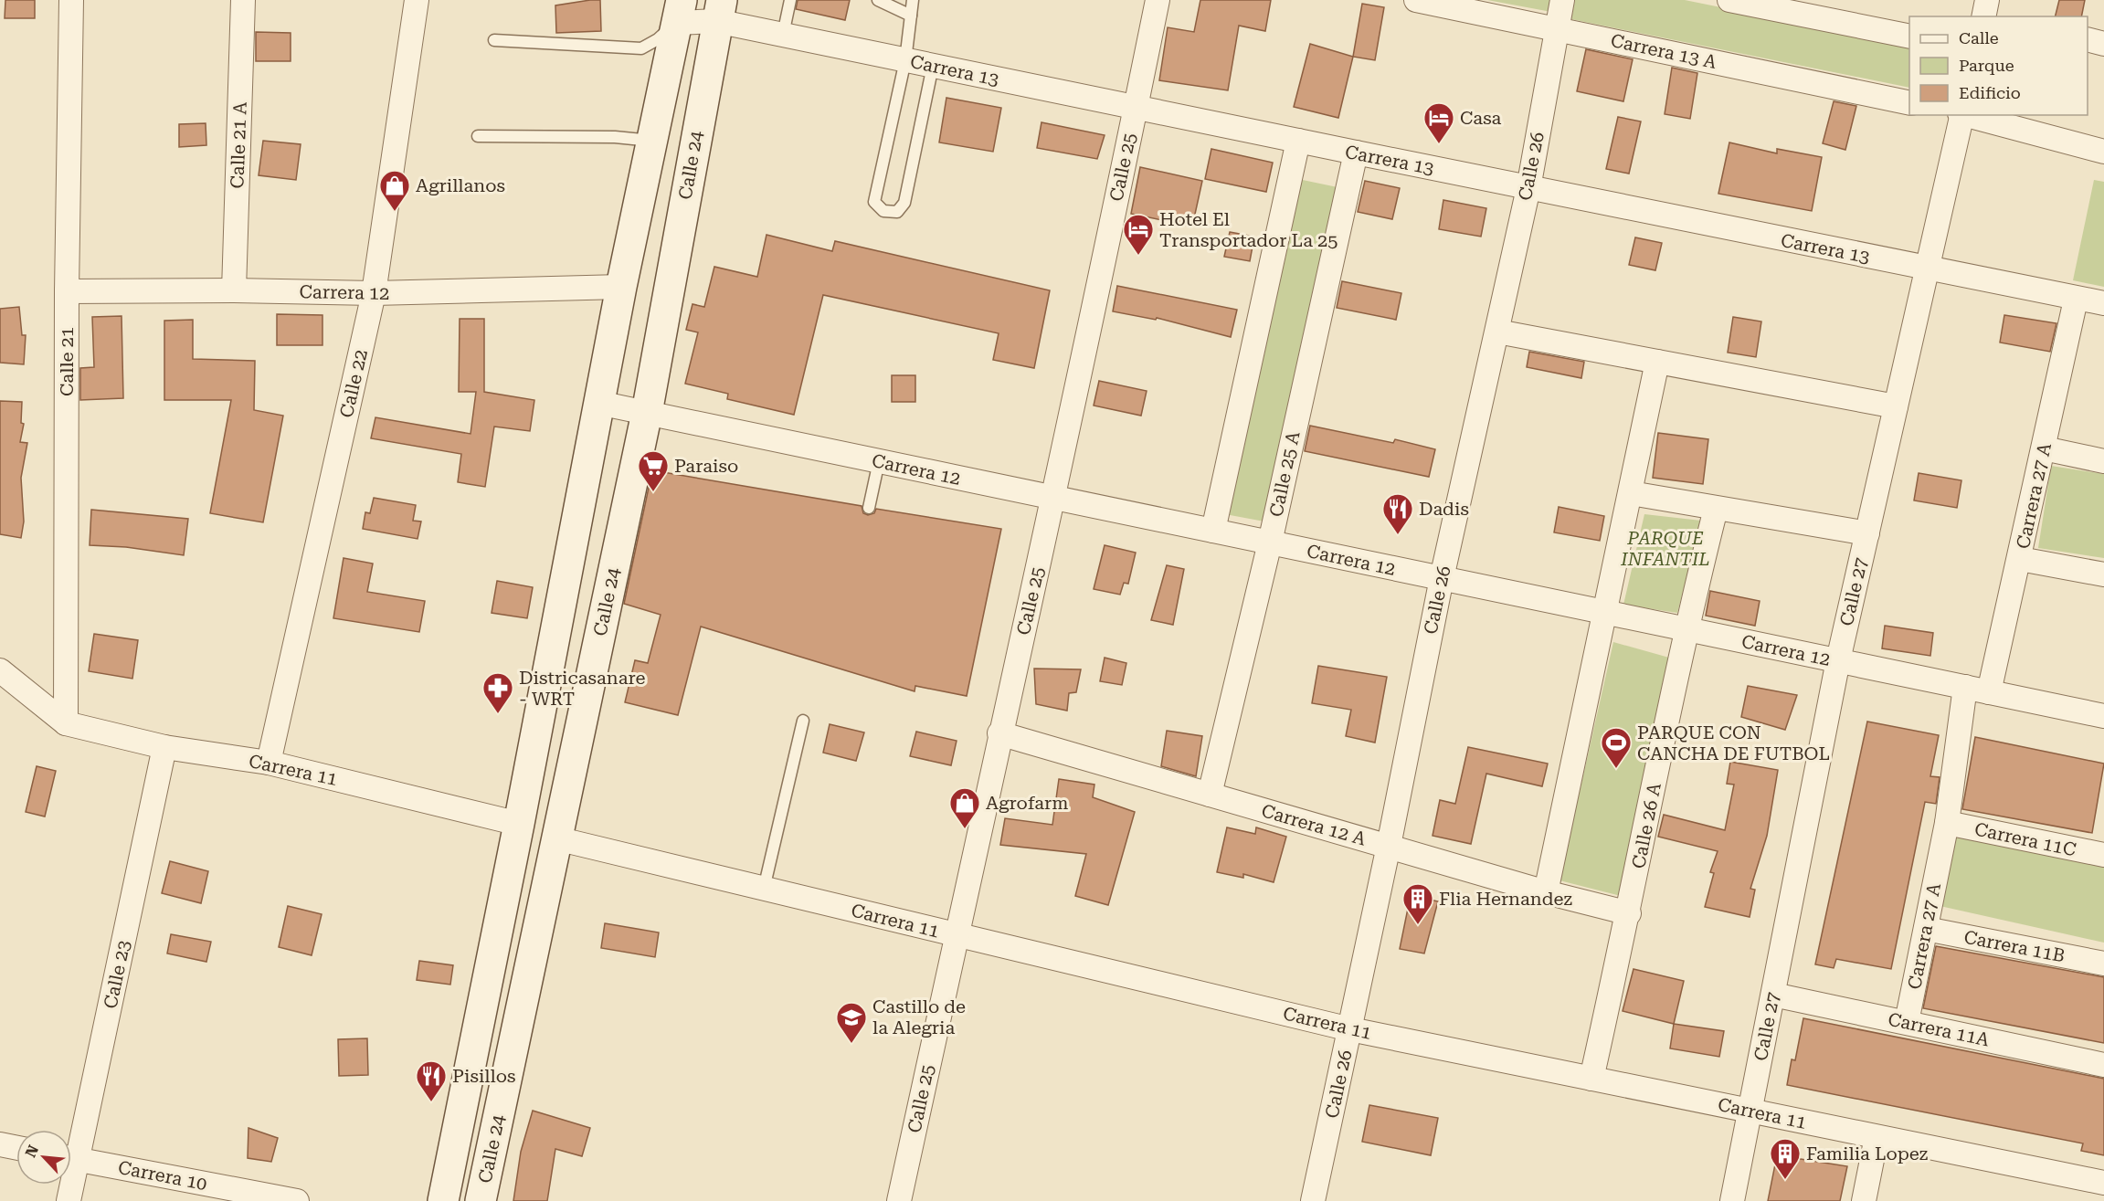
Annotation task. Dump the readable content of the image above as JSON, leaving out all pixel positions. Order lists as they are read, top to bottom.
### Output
{
  "streets": {
    "street": [
      "Carrera 13 A",
      "Carrera 13",
      "Calle 21 A",
      "Calle 24",
      "Calle 26",
      "Calle 25",
      "Carrera 12",
      "Calle 21",
      "Calle 22",
      "Calle 25 A",
      "Carrera 27 A",
      "Calle 27",
      "Carrera 11",
      "Carrera 12 A",
      "Calle 26 A",
      "Carrera 11C",
      "Carrera 11B",
      "Calle 23",
      "Carrera 11A",
      "Carrera 10"
    ]
  },
  "crossings": [
    ["Carrera 13 A", "Calle 26"],
    ["Carrera 13", "Calle 24"],
    ["Carrera 13", "Calle 26"],
    ["Carrera 13", "Calle 25"],
    ["Carrera 13", "Calle 25 A"],
    ["Carrera 13", "Carrera 27 A"],
    ["Carrera 13", "Calle 27"],
    ["Calle 21 A", "Carrera 12"],
    ["Calle 24", "Carrera 12"],
    ["Calle 24", "Carrera 11"],
    ["Calle 26", "Carrera 12"],
    ["Calle 26", "Carrera 11"],
    ["Calle 26", "Carrera 12 A"],
    ["Calle 25", "Carrera 12"],
    ["Calle 25", "Carrera 11"],
    ["Calle 25", "Carrera 12 A"],
    ["Carrera 12", "Calle 21"],
    ["Carrera 12", "Calle 22"],
    ["Carrera 12", "Calle 25 A"],
    ["Carrera 12", "Carrera 27 A"],
    ["Carrera 12", "Calle 27"],
    ["Carrera 12", "Calle 26 A"],
    ["Calle 21", "Carrera 11"],
    ["Calle 22", "Carrera 11"],
    ["Calle 25 A", "Carrera 12 A"],
    ["Carrera 27 A", "Carrera 11C"],
    ["Carrera 27 A", "Carrera 11B"],
    ["Carrera 27 A", "Carrera 11A"],
    ["Calle 27", "Carrera 11"],
    ["Calle 27", "Carrera 11A"],
    ["Carrera 11", "Calle 26 A"],
    ["Carrera 11", "Calle 23"],
    ["Carrera 12 A", "Calle 26 A"]
  ],
  "parks": ["PARQUE INFANTIL"],
  "places": {
    "hotel": ["Casa", "Hotel El Transportador La 25"],
    "shop": ["Agrillanos", "Agrofarm"],
    "supermarket": ["Paraiso"],
    "restaurant": ["Dadis", "Pisillos"],
    "pharmacy": ["Districasanare - WRT"],
    "sports": ["PARQUE CON CANCHA DE FUTBOL"],
    "building": ["Flia Hernandez", "Familia Lopez"],
    "school or university": ["Castillo de la Alegria"]
  },
  "legend": ["Calle", "Parque", "Edificio"],
  "north": "top left"
}
